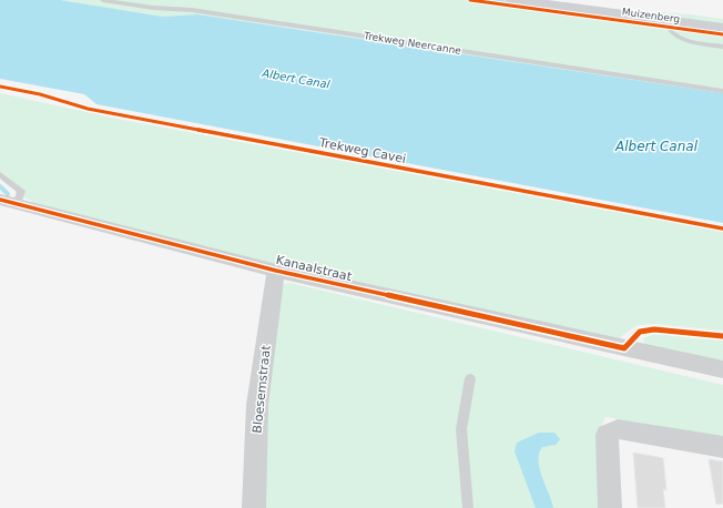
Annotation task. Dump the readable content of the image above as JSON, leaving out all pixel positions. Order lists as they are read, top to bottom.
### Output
{
  "streets": {
    "street": ["Muizenberg", "Kanaalstraat", "Bloesemstraat"],
    "lane": ["Trekweg Neercanne", "Trekweg Cavei"]
  },
  "crossings": [
    ["Kanaalstraat", "Bloesemstraat"]
  ],
  "water": ["Albert Canal"]
}
